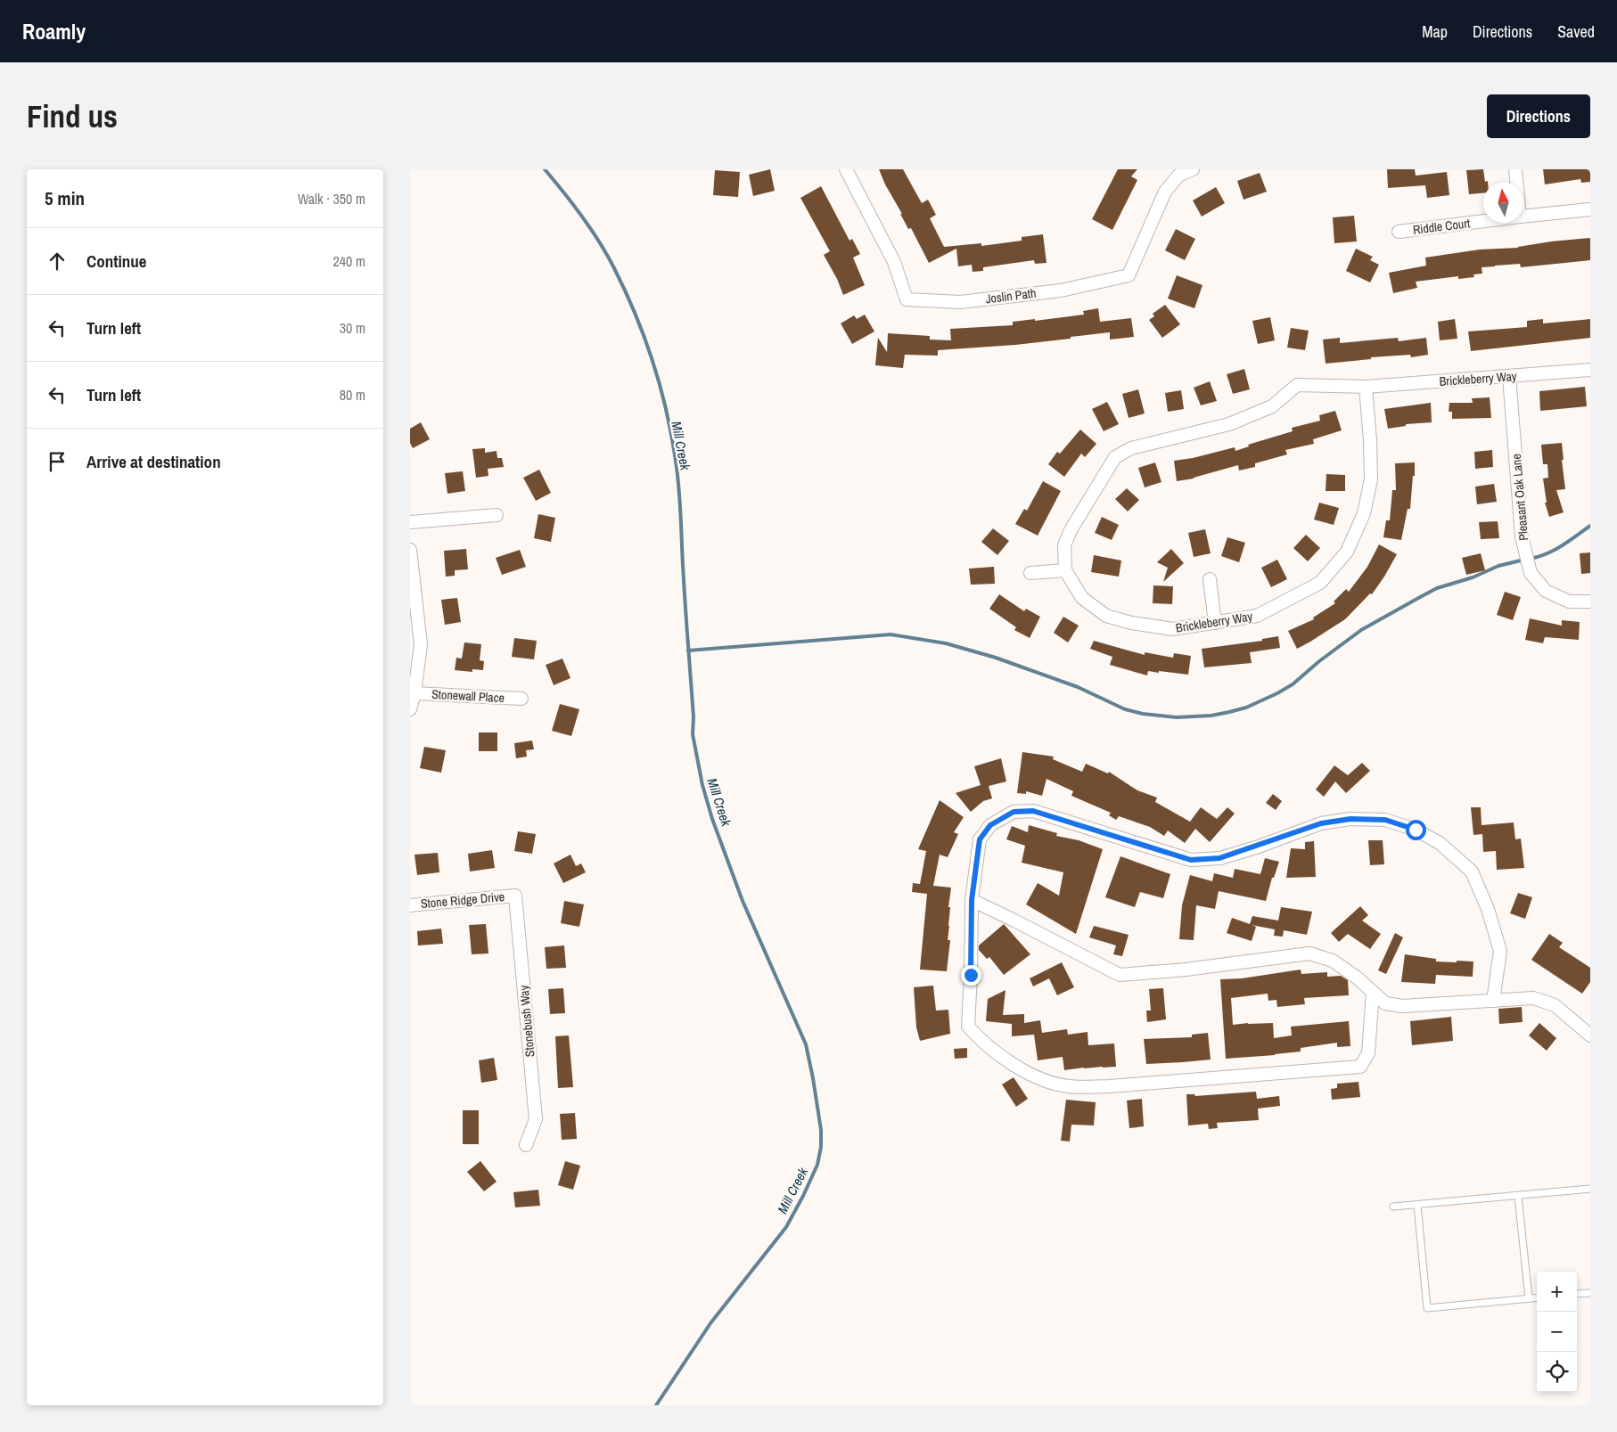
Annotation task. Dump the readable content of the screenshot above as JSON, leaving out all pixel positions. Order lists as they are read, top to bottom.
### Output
{
  "streets": {
    "street": [
      "Riddle Court",
      "Joslin Path",
      "Brickleberry Way",
      "Pleasant Oak Lane",
      "Stonewall Place",
      "Stone Ridge Drive",
      "Stonebush Way"
    ]
  },
  "crossings": [
    ["Brickleberry Way", "Pleasant Oak Lane"],
    ["Stone Ridge Drive", "Stonebush Way"]
  ],
  "water": ["Mill Creek"],
  "north": "top",
  "page": {
    "header": "Roamly",
    "nav": ["Map", "Directions", "Saved"],
    "buttons": "Directions",
    "title": "Find us",
    "heading": ["5 min", "Walk · 350 m"],
    "list": [
      ["Continue", "240 m"],
      ["Turn left", "30 m"],
      ["Turn left", "80 m"],
      "Arrive at destination"
    ],
    "map_buttons": ["+", "−"]
  }
}
